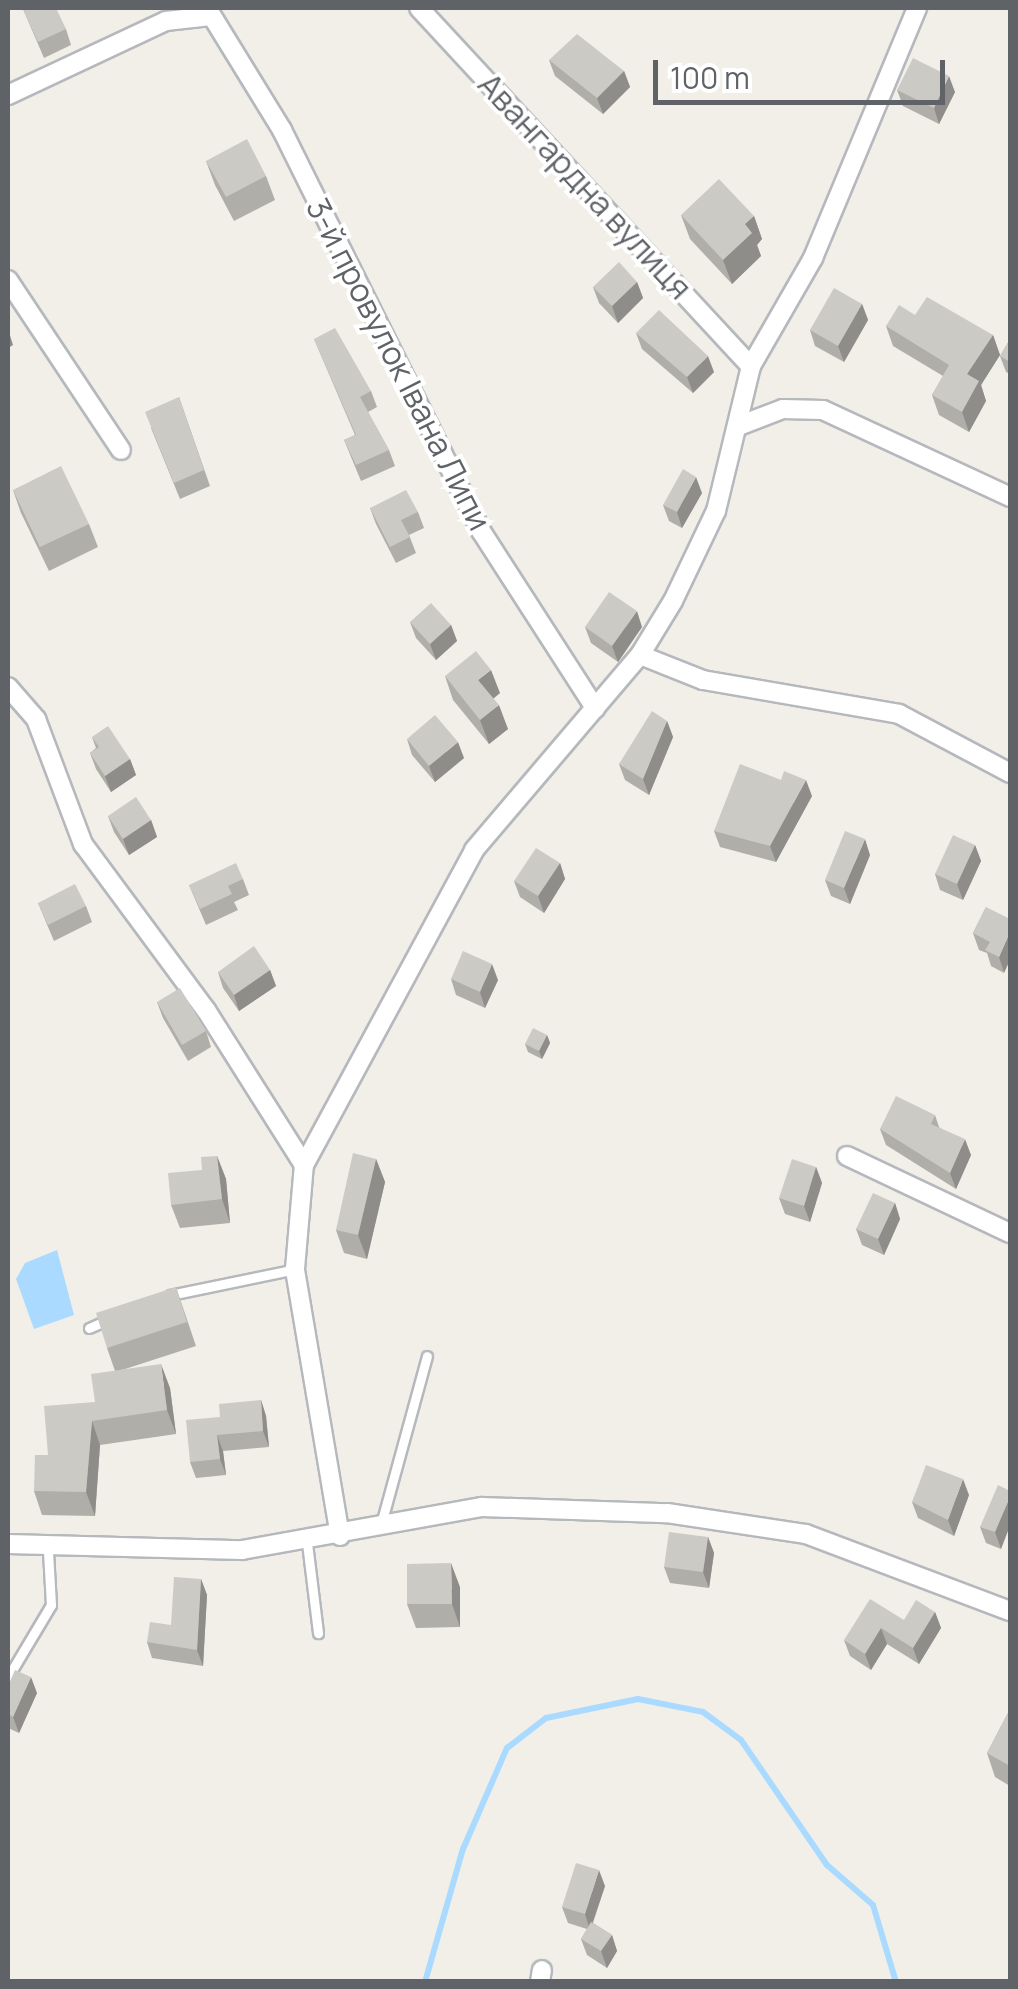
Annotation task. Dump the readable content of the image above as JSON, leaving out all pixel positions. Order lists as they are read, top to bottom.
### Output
{
  "streets": {
    "street": ["Авангардна вулиця", "3-й провулок Івана Липи"]
  },
  "scale_bar": "100 m"
}
